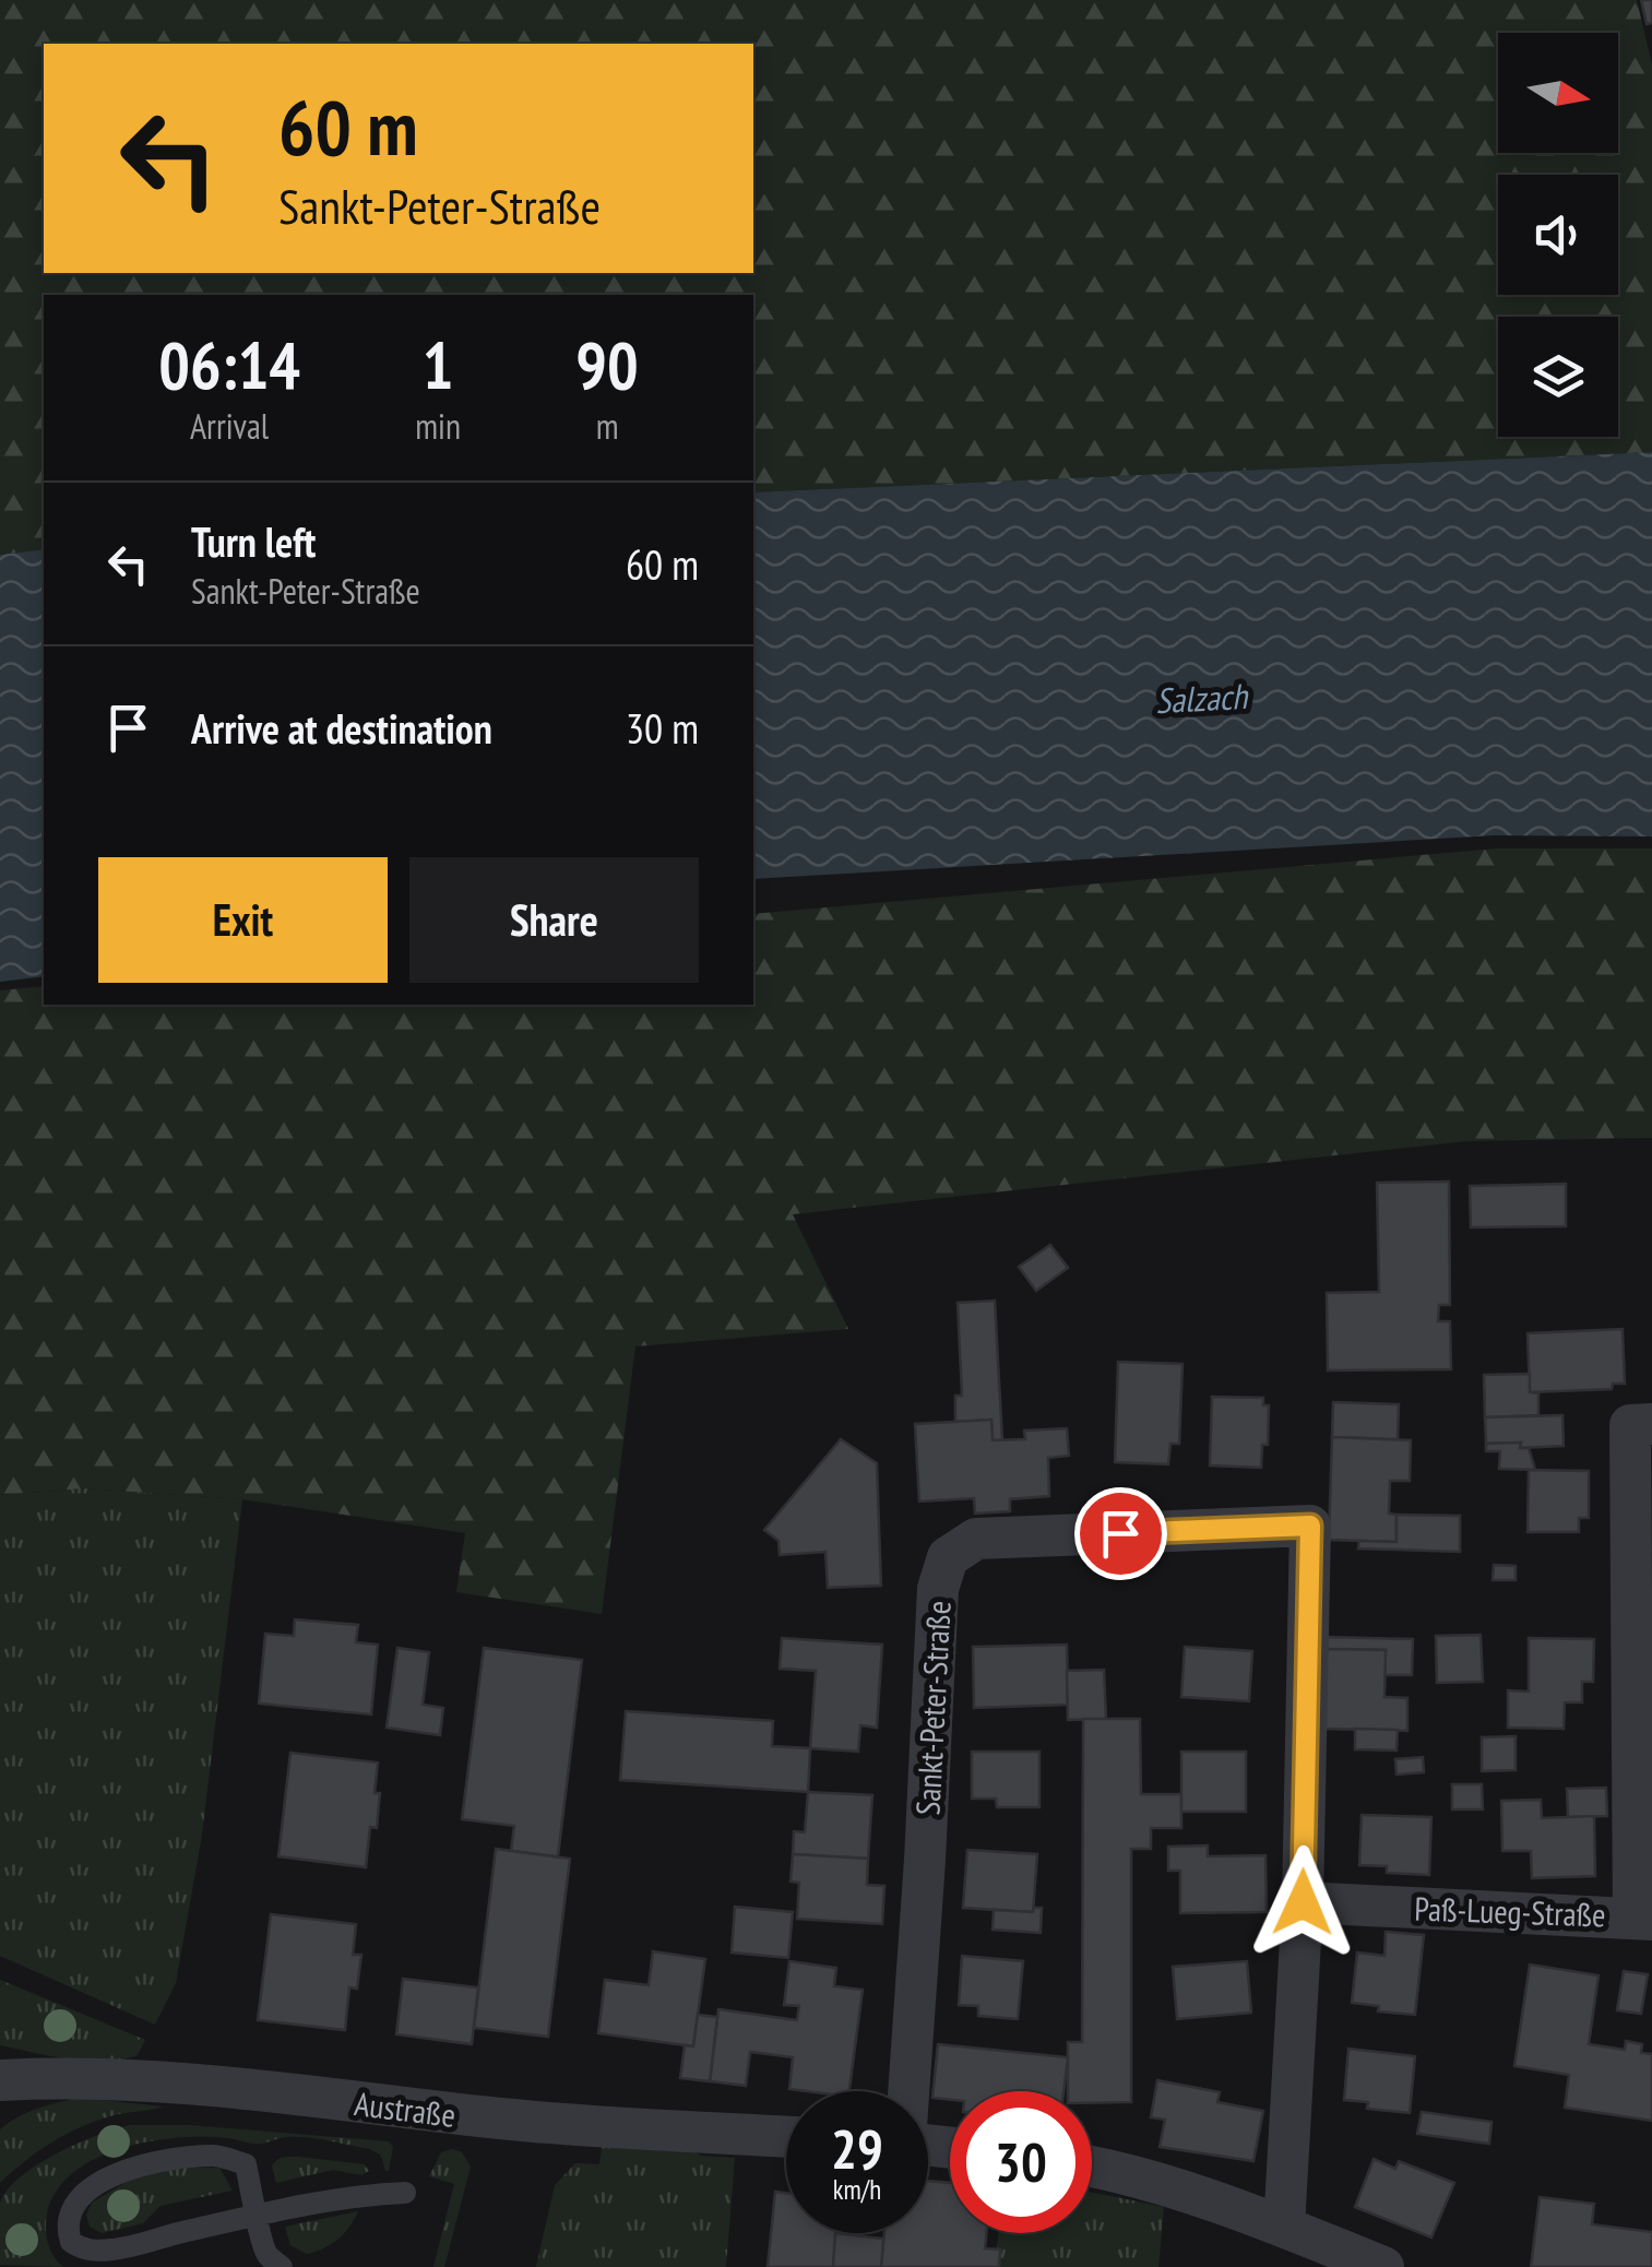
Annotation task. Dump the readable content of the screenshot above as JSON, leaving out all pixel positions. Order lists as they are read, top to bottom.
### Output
{
  "streets": {
    "street": ["Sankt-Peter-Straße", "Paß-Lueg-Straße", "Austraße"]
  },
  "crossings": [
    ["Sankt-Peter-Straße", "Paß-Lueg-Straße"]
  ],
  "water": ["Salzach"],
  "north": "right",
  "page": {
    "turn": ["60 m", "Sankt-Peter-Straße"],
    "eta": [
      "06:14",
      "Arrival",
      "1",
      "min",
      "90",
      "m"
    ],
    "list": [
      {
        "name": "Turn left",
        "note": "Sankt-Peter-Straße",
        "value": "60 m"
      },
      {
        "name": "Arrive at destination",
        "value": "30 m"
      }
    ],
    "buttons": ["Exit", "Share"],
    "speed": "29 km/h",
    "limit": "30"
  }
}
